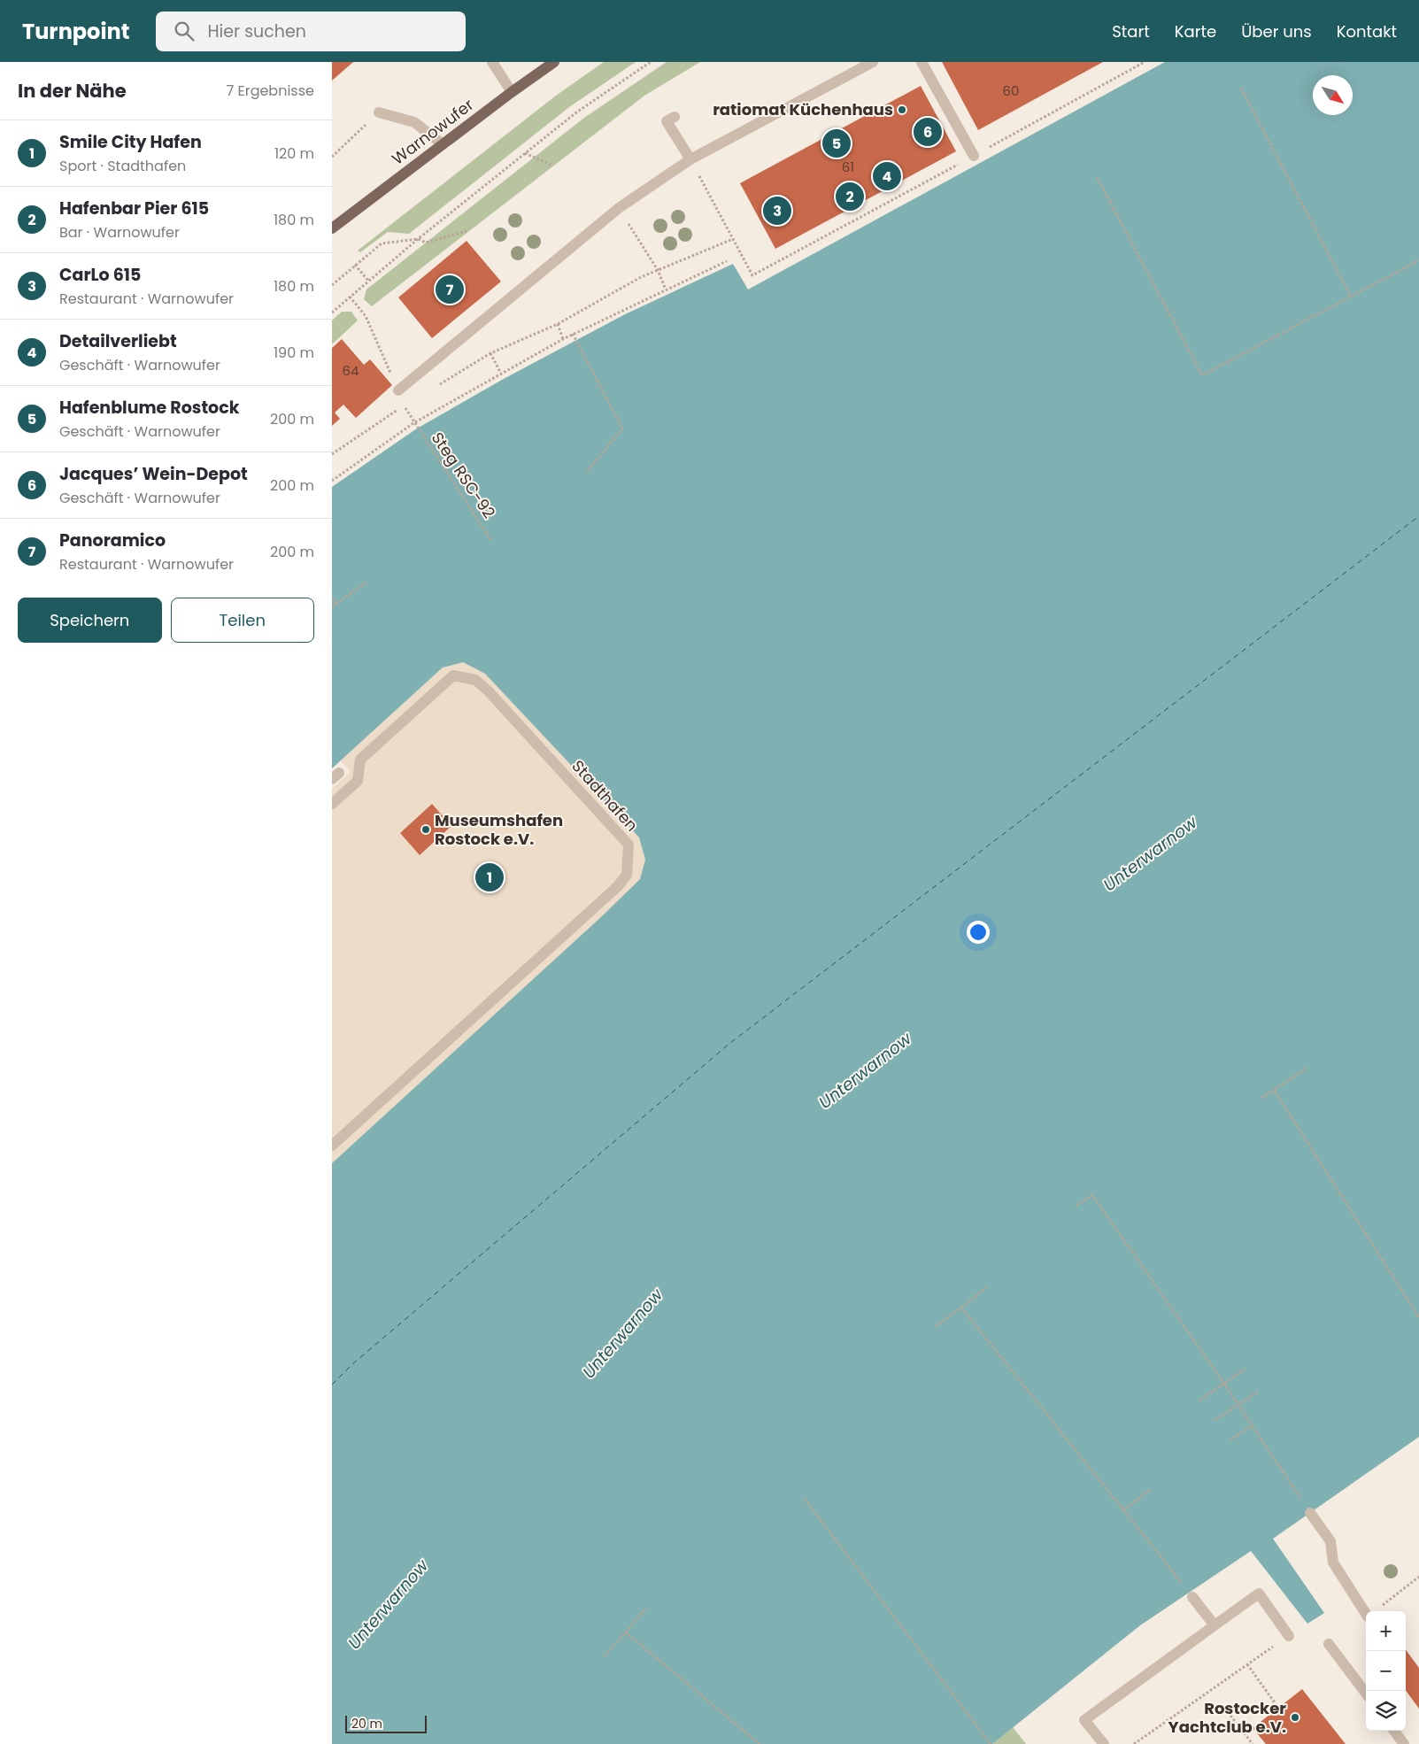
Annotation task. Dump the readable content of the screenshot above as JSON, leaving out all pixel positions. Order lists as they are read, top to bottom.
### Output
{
  "streets": {
    "main road": ["Warnowufer"],
    "street": ["Stadthafen"],
    "path": ["Steg RSC-92"]
  },
  "water": ["Unterwarnow"],
  "places": ["ratiomat Küchenhaus", "Museumshafen Rostock e.V.", "Rostocker Yachtclub e.V."],
  "house_numbers": ["60", "61", "64"],
  "scale_bar": "20 m",
  "north": "bottom right",
  "page": {
    "header": "Turnpoint",
    "search": "Hier suchen",
    "nav": [
      "Start",
      "Karte",
      "Über uns",
      "Kontakt"
    ],
    "heading": ["In der Nähe", "7 Ergebnisse"],
    "pins": [
      "6",
      "5",
      "4",
      "2",
      "3",
      "7",
      "1"
    ],
    "list": [
      {
        "mark": "1",
        "name": "Smile City Hafen",
        "note": "Sport · Stadthafen",
        "value": "120 m"
      },
      {
        "mark": "2",
        "name": "Hafenbar Pier 615",
        "note": "Bar · Warnowufer",
        "value": "180 m"
      },
      {
        "mark": "3",
        "name": "CarLo 615",
        "note": "Restaurant · Warnowufer",
        "value": "180 m"
      },
      {
        "mark": "4",
        "name": "Detailverliebt",
        "note": "Geschäft · Warnowufer",
        "value": "190 m"
      },
      {
        "mark": "5",
        "name": "Hafenblume Rostock",
        "note": "Geschäft · Warnowufer",
        "value": "200 m"
      },
      {
        "mark": "6",
        "name": "Jacques’ Wein-Depot",
        "note": "Geschäft · Warnowufer",
        "value": "200 m"
      },
      {
        "mark": "7",
        "name": "Panoramico",
        "note": "Restaurant · Warnowufer",
        "value": "200 m"
      }
    ],
    "buttons": ["Speichern", "Teilen"],
    "map_buttons": ["+", "−"],
    "scale": "20 m"
  }
}
